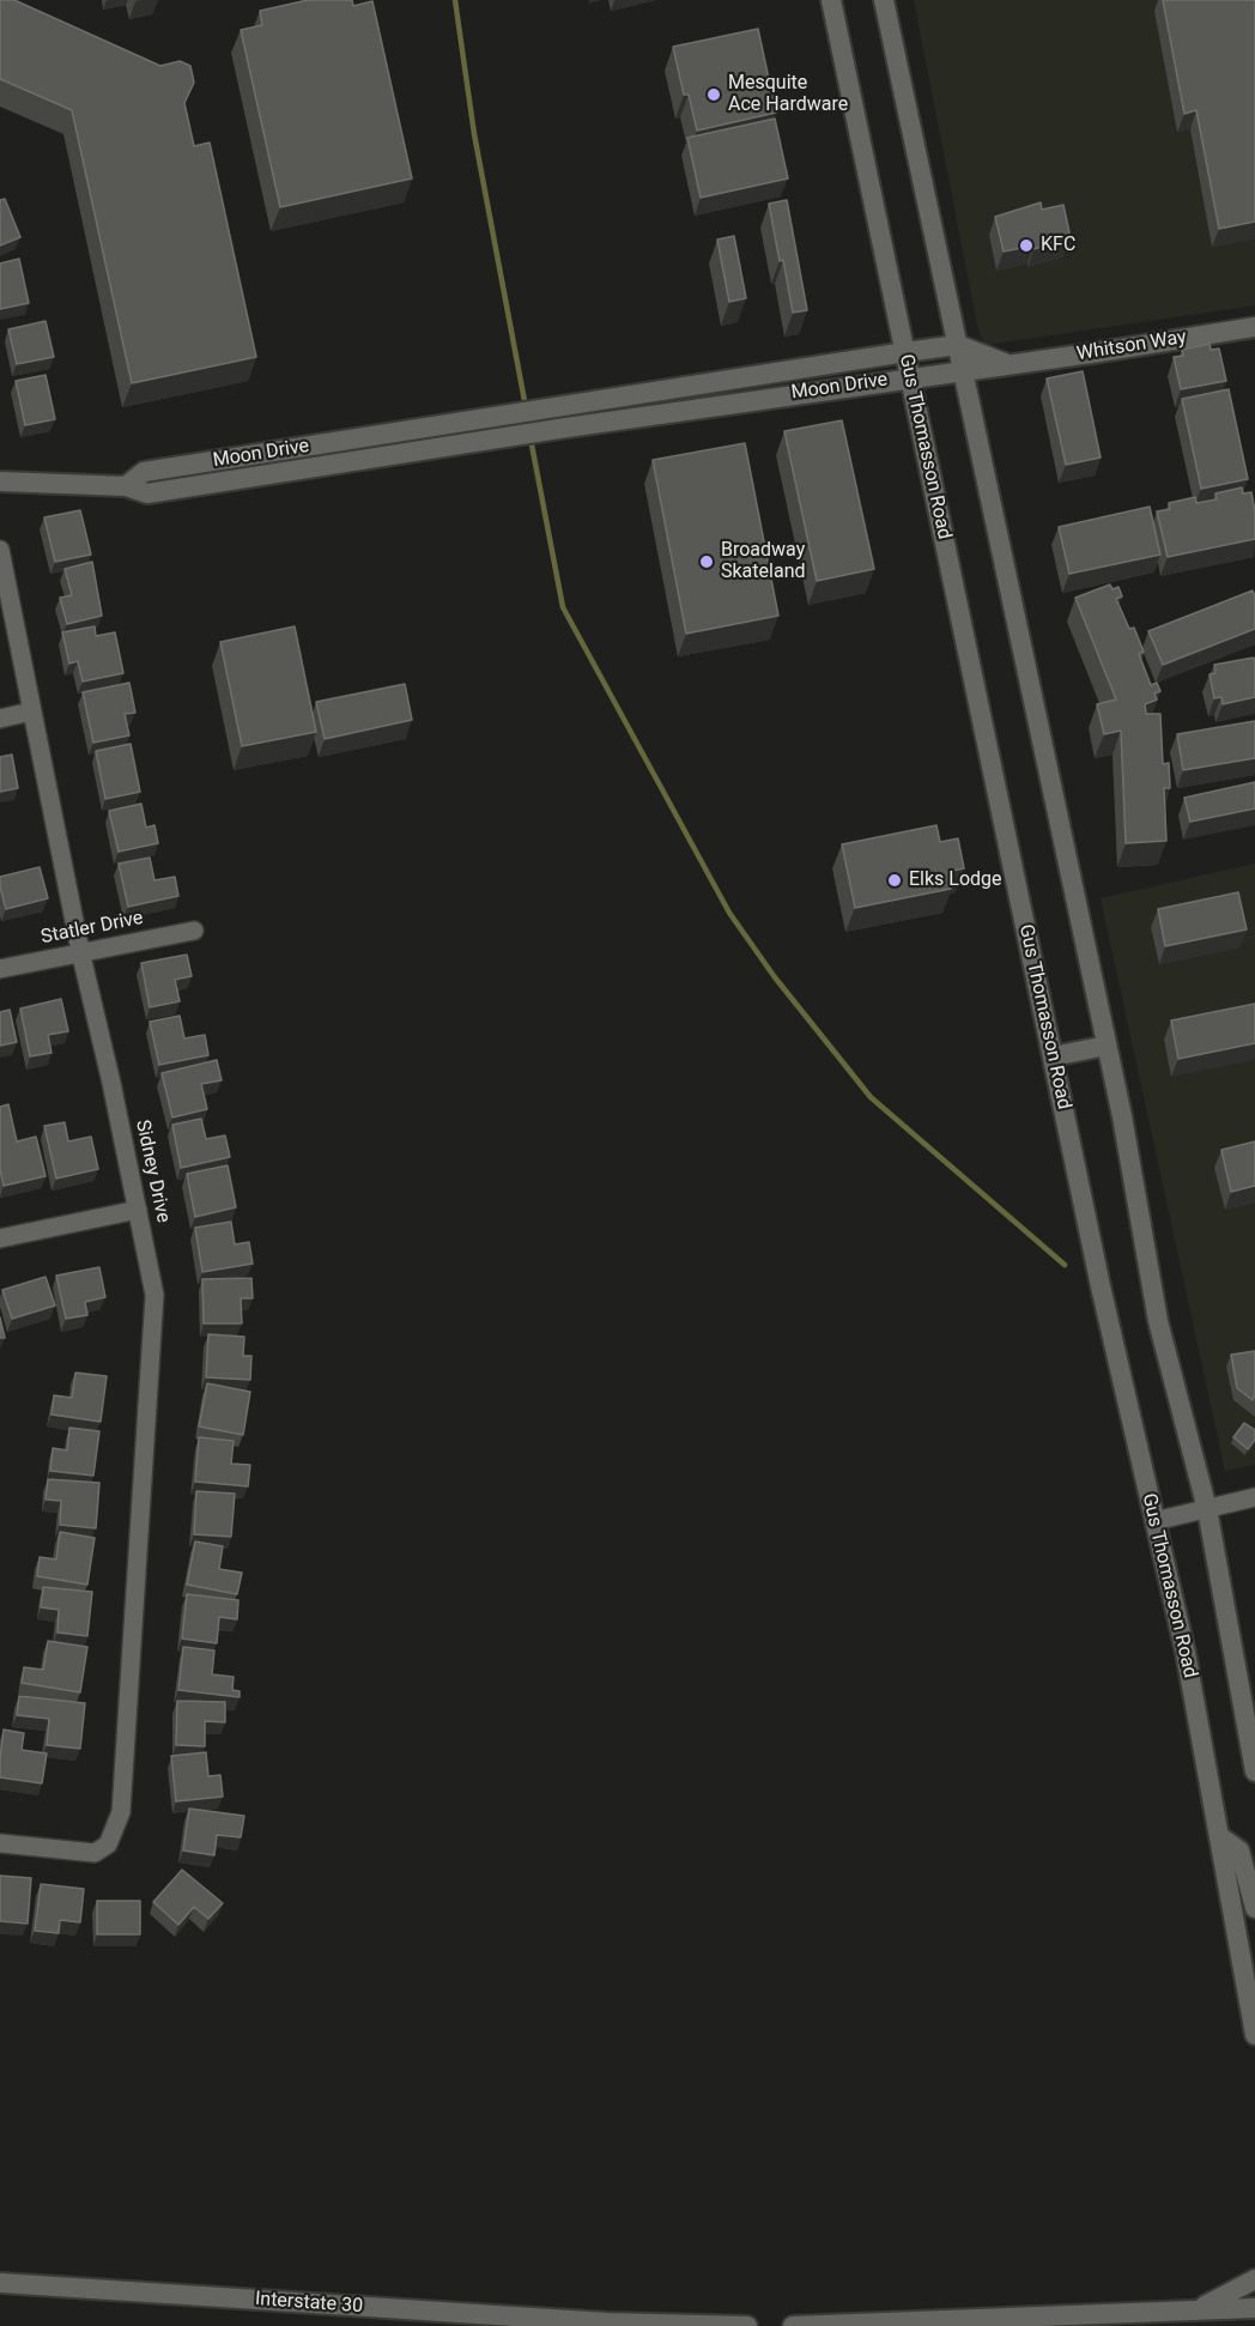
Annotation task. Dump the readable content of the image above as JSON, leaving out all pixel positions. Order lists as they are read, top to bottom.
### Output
{
  "streets": {
    "main road": [
      "Whitson Way",
      "Moon Drive",
      "Gus Thomasson Road",
      "Interstate 30"
    ],
    "street": ["Statler Drive", "Sidney Drive"]
  },
  "crossings": [
    ["Whitson Way", "Moon Drive"],
    ["Moon Drive", "Gus Thomasson Road"],
    ["Statler Drive", "Sidney Drive"]
  ],
  "places": [
    "Mesquite Ace Hardware",
    "KFC",
    "Broadway Skateland",
    "Elks Lodge"
  ]
}
